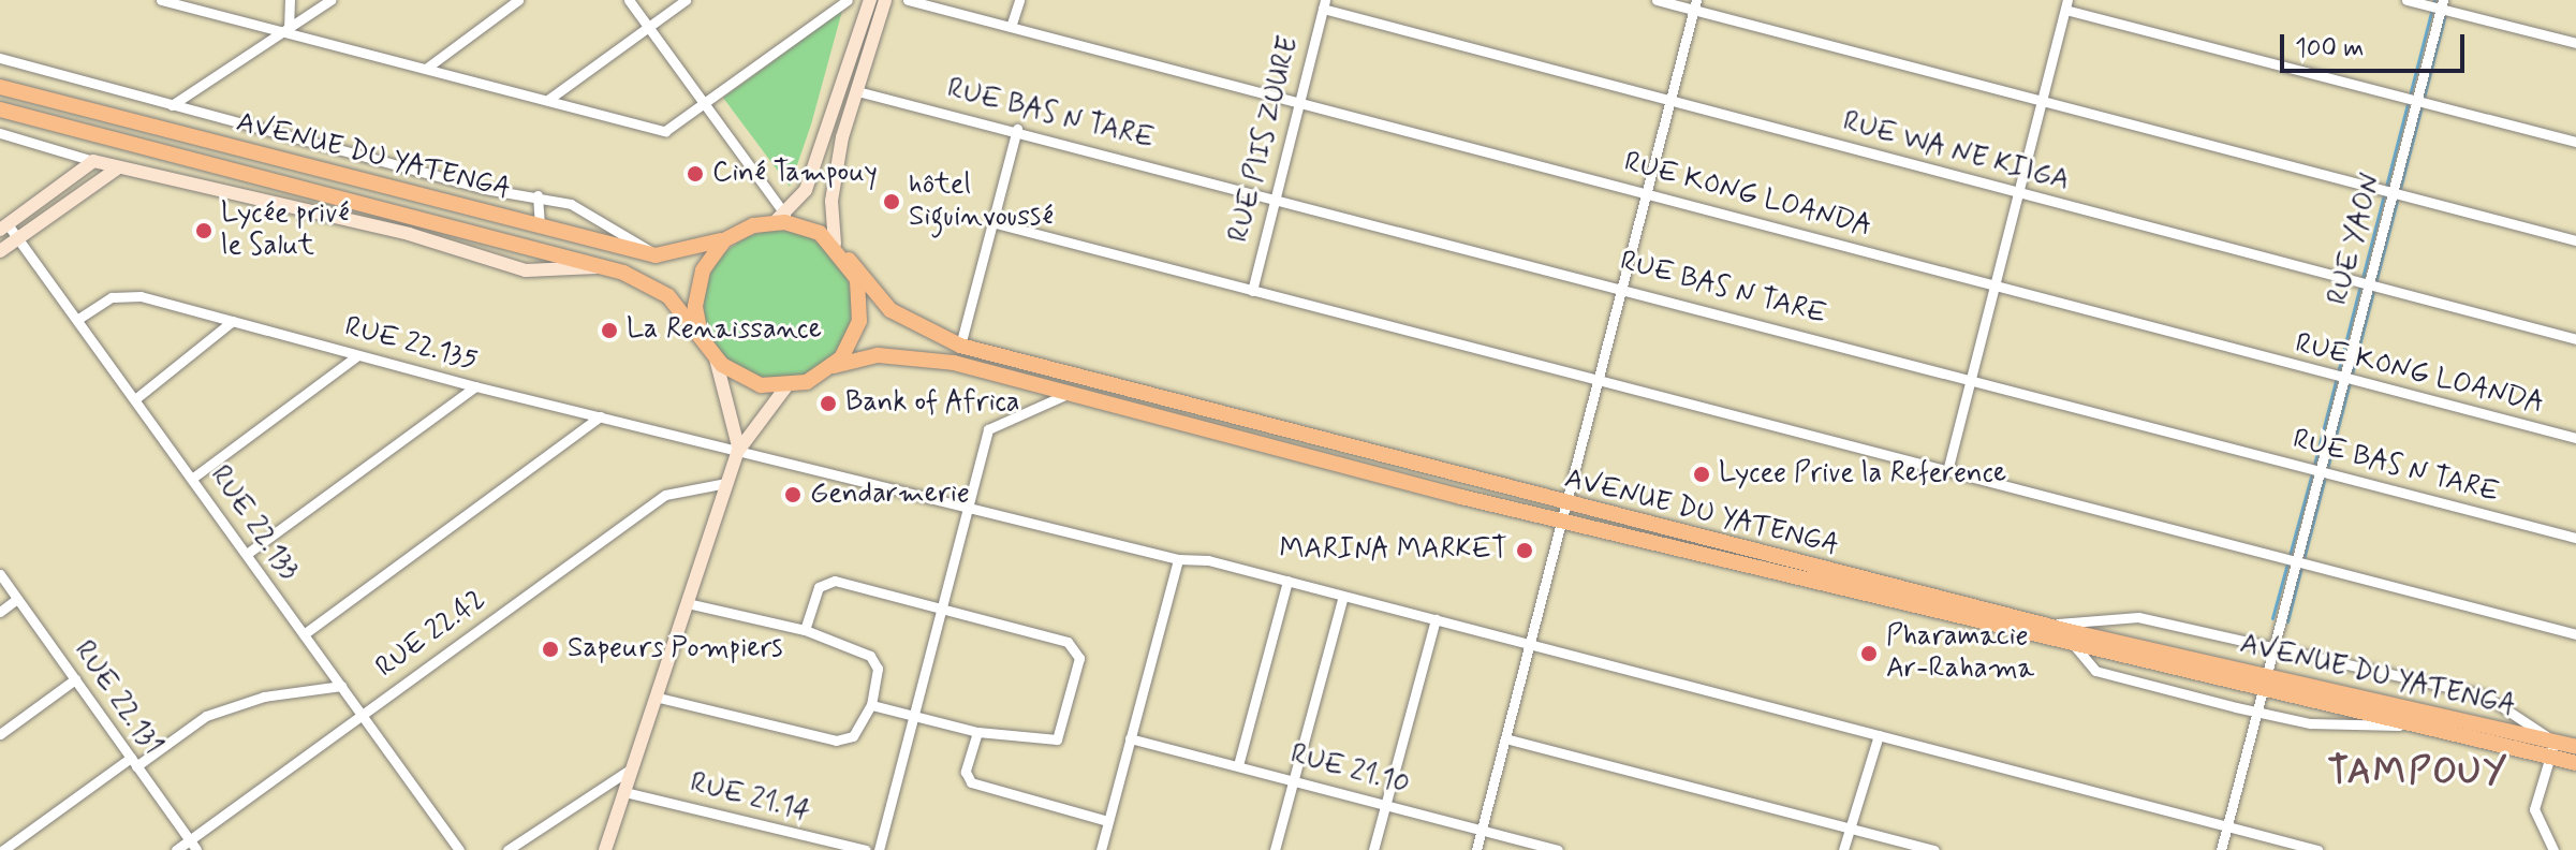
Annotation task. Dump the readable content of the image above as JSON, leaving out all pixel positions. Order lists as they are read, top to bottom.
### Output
{
  "streets": {
    "main road": ["AVENUE DU YATENGA"],
    "street": [
      "RUE BAS N TARE",
      "RUE PIIS ZUURE",
      "RUE WA NE KIIGA",
      "RUE KONG LOANDA",
      "RUE YAON",
      "RUE 22.135",
      "RUE 22.133",
      "RUE 22.42",
      "RUE 22.131",
      "RUE 21.10",
      "RUE 21.14"
    ]
  },
  "crossings": [
    ["RUE BAS N TARE", "RUE PIIS ZUURE"],
    ["RUE BAS N TARE", "RUE YAON"],
    ["RUE PIIS ZUURE", "RUE WA NE KIIGA"],
    ["RUE PIIS ZUURE", "RUE KONG LOANDA"],
    ["RUE WA NE KIIGA", "RUE YAON"],
    ["AVENUE DU YATENGA", "RUE YAON"],
    ["RUE KONG LOANDA", "RUE YAON"],
    ["RUE YAON", "RUE 22.135"],
    ["RUE 22.135", "RUE 22.133"],
    ["RUE 22.133", "RUE 22.42"],
    ["RUE 22.42", "RUE 22.131"]
  ],
  "districts": ["TAMPOUY"],
  "places": [
    "Ciné Tampouy",
    "hôtel Siguinvoussé",
    "Lycée privé le Salut",
    "La Renaissance",
    "Bank of Africa",
    "Lycee Prive la Reference",
    "Gendarmerie",
    "MARINA MARKET",
    "Sapeurs Pompiers",
    "Pharamacie Ar-Rahama"
  ],
  "scale_bar": "100 m"
}
